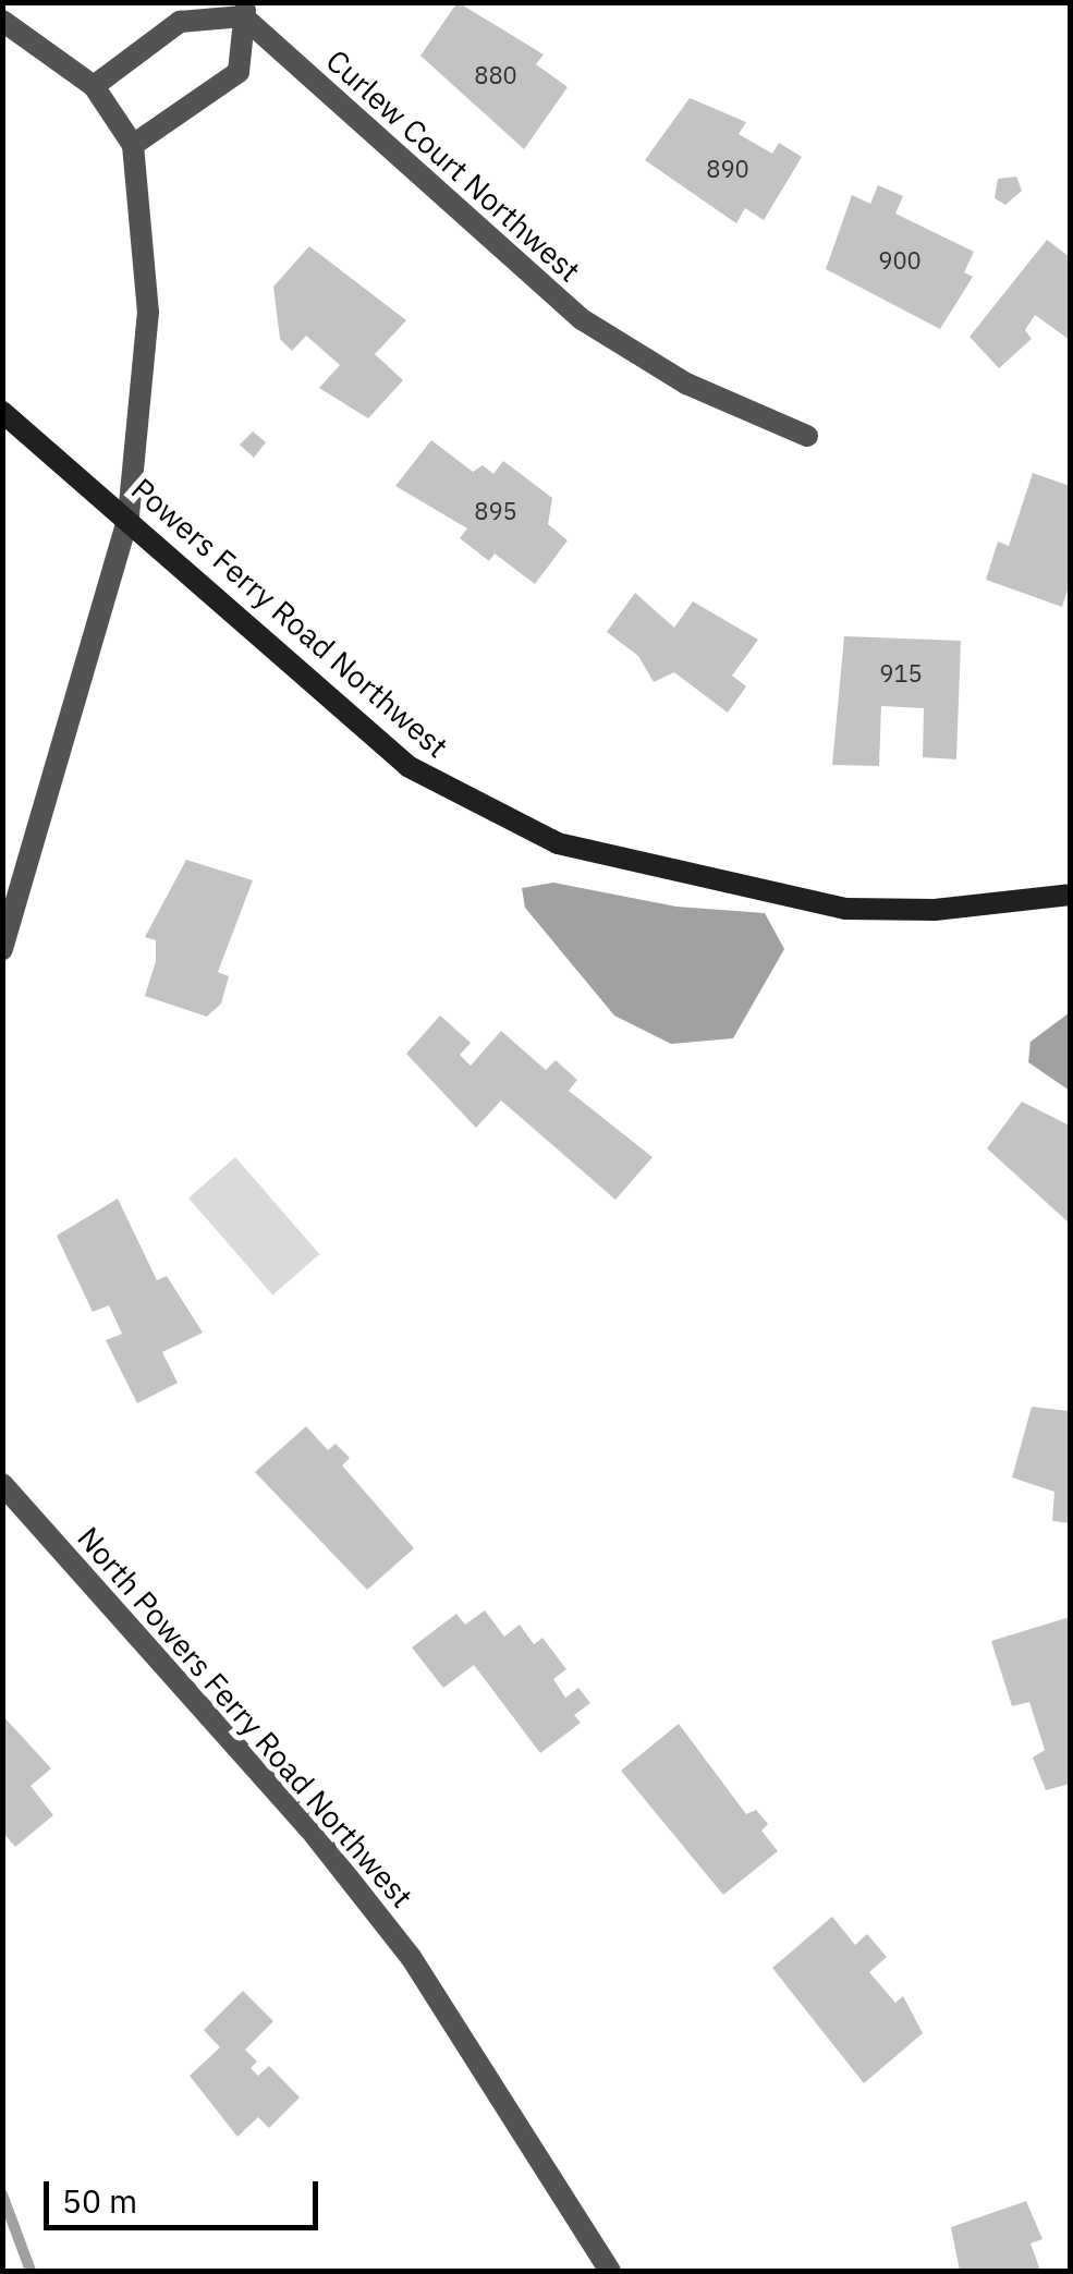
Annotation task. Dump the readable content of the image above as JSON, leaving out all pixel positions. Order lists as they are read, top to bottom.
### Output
{
  "streets": {
    "street": ["Curlew Court Northwest", "Powers Ferry Road Northwest", "North Powers Ferry Road Northwest"]
  },
  "house_numbers": [
    "880",
    "890",
    "900",
    "895",
    "915"
  ],
  "scale_bar": "50 m"
}
